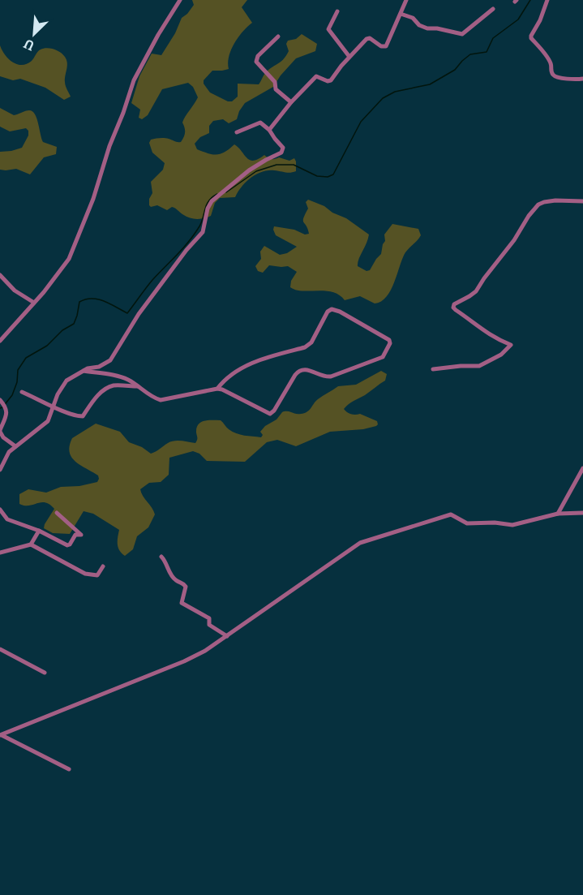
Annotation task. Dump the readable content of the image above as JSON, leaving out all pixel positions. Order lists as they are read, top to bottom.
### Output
{
  "north": "bottom left"
}
